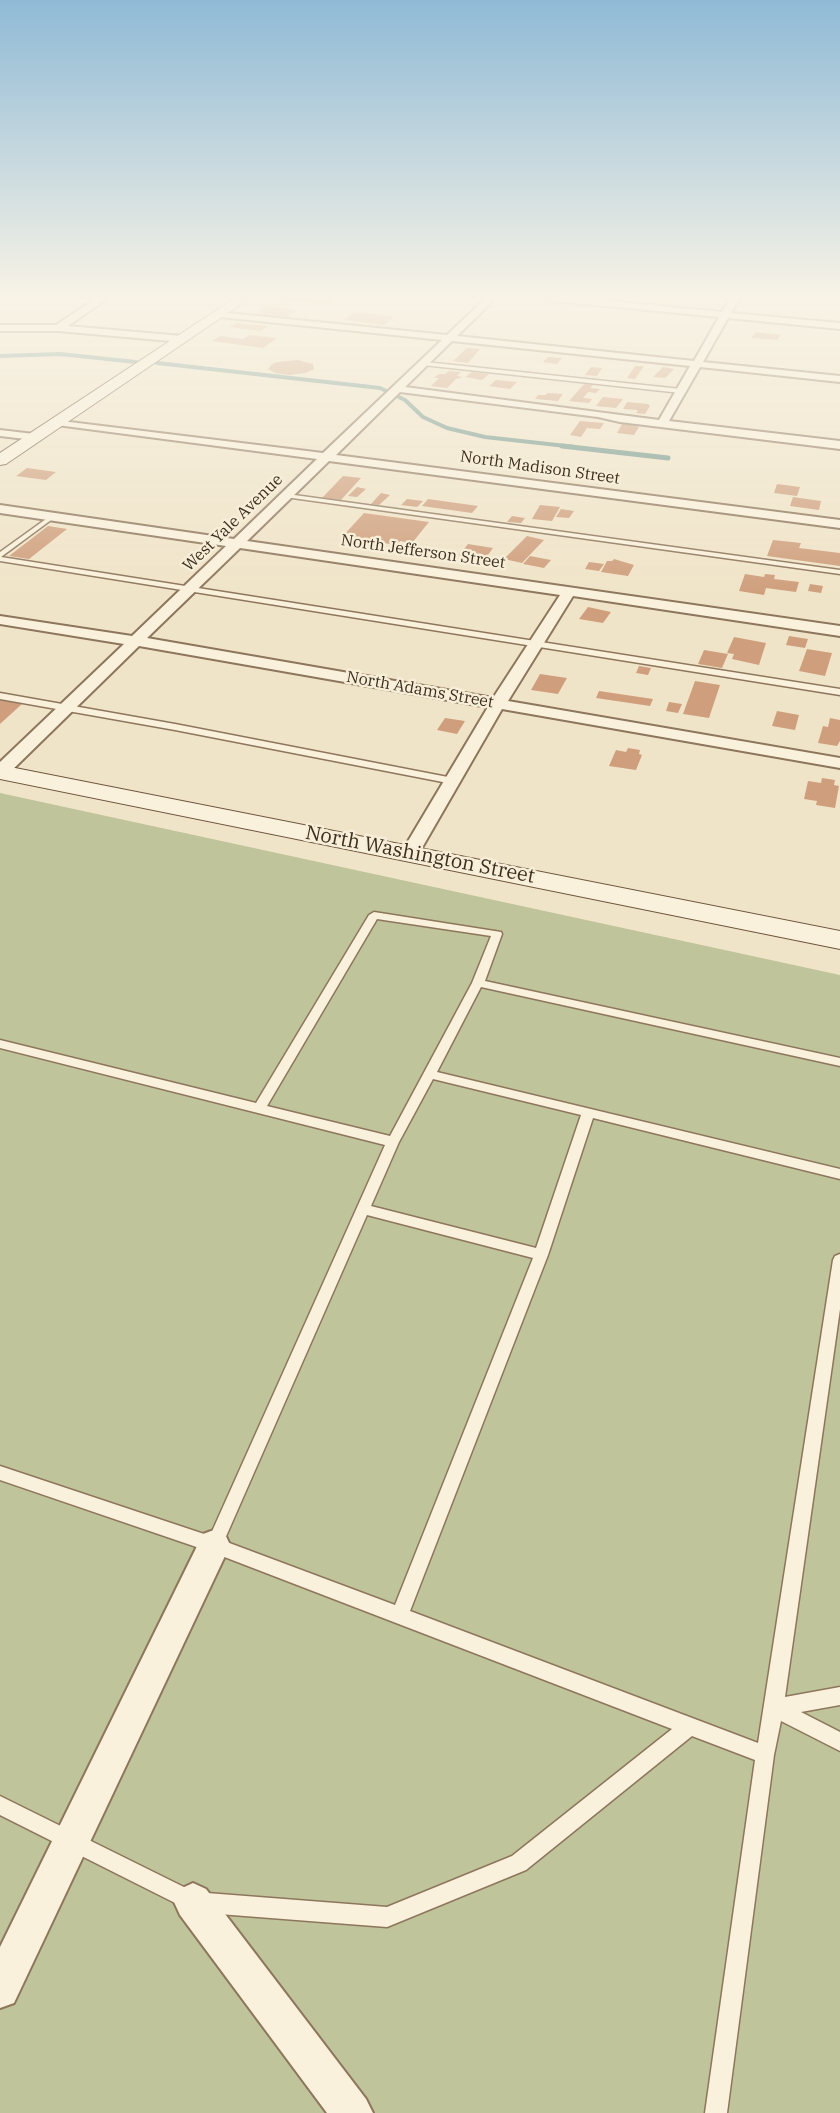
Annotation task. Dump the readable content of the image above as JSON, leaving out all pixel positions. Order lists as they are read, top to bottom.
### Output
{
  "streets": {
    "main road": ["North Washington Street"],
    "street": [
      "North Madison Street",
      "West Yale Avenue",
      "North Jefferson Street",
      "North Adams Street"
    ]
  },
  "crossings": [
    ["North Madison Street", "West Yale Avenue"],
    ["West Yale Avenue", "North Jefferson Street"],
    ["West Yale Avenue", "North Adams Street"],
    ["West Yale Avenue", "North Washington Street"]
  ]
}
